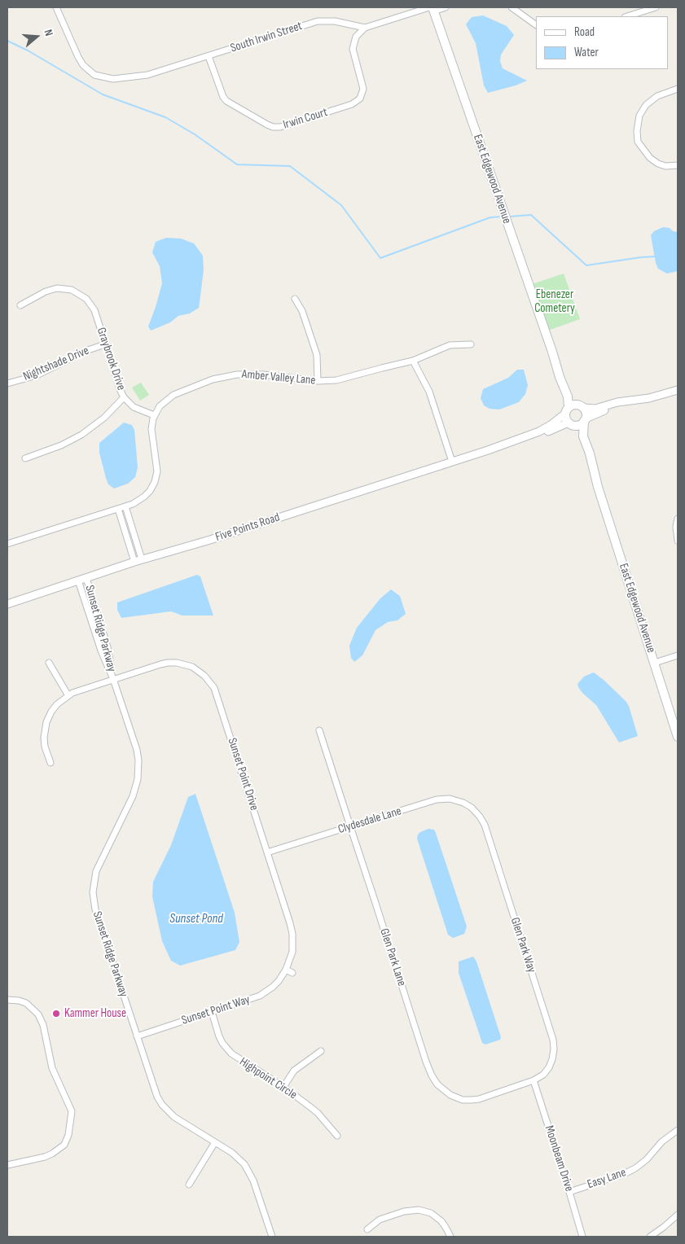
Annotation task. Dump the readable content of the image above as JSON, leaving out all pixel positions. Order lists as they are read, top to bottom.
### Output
{
  "streets": {
    "main road": ["East Edgewood Avenue"],
    "street": [
      "South Irwin Street",
      "Irwin Court",
      "Graybrook Drive",
      "Nightshade Drive",
      "Amber Valley Lane",
      "Five Points Road",
      "Sunset Ridge Parkway",
      "Sunset Point Drive",
      "Clydesdale Lane",
      "Glen Park Way",
      "Glen Park Lane",
      "Sunset Point Way",
      "Highpoint Circle",
      "Moonbeam Drive",
      "Easy Lane"
    ]
  },
  "crossings": [
    ["South Irwin Street", "Irwin Court"],
    ["Graybrook Drive", "Nightshade Drive"],
    ["Graybrook Drive", "Amber Valley Lane"],
    ["Five Points Road", "Sunset Ridge Parkway"],
    ["Sunset Ridge Parkway", "Sunset Point Drive"],
    ["Sunset Ridge Parkway", "Sunset Point Way"],
    ["Sunset Point Drive", "Clydesdale Lane"],
    ["Sunset Point Drive", "Sunset Point Way"],
    ["Clydesdale Lane", "Glen Park Way"],
    ["Clydesdale Lane", "Glen Park Lane"],
    ["Glen Park Way", "Glen Park Lane"],
    ["Glen Park Way", "Moonbeam Drive"],
    ["Glen Park Lane", "Moonbeam Drive"],
    ["Sunset Point Way", "Highpoint Circle"],
    ["Moonbeam Drive", "Easy Lane"]
  ],
  "water": ["Sunset Pond"],
  "parks": ["Ebenezer Cometery"],
  "places": ["Kammer House"],
  "legend": ["Road", "Water"],
  "north": "right"
}
